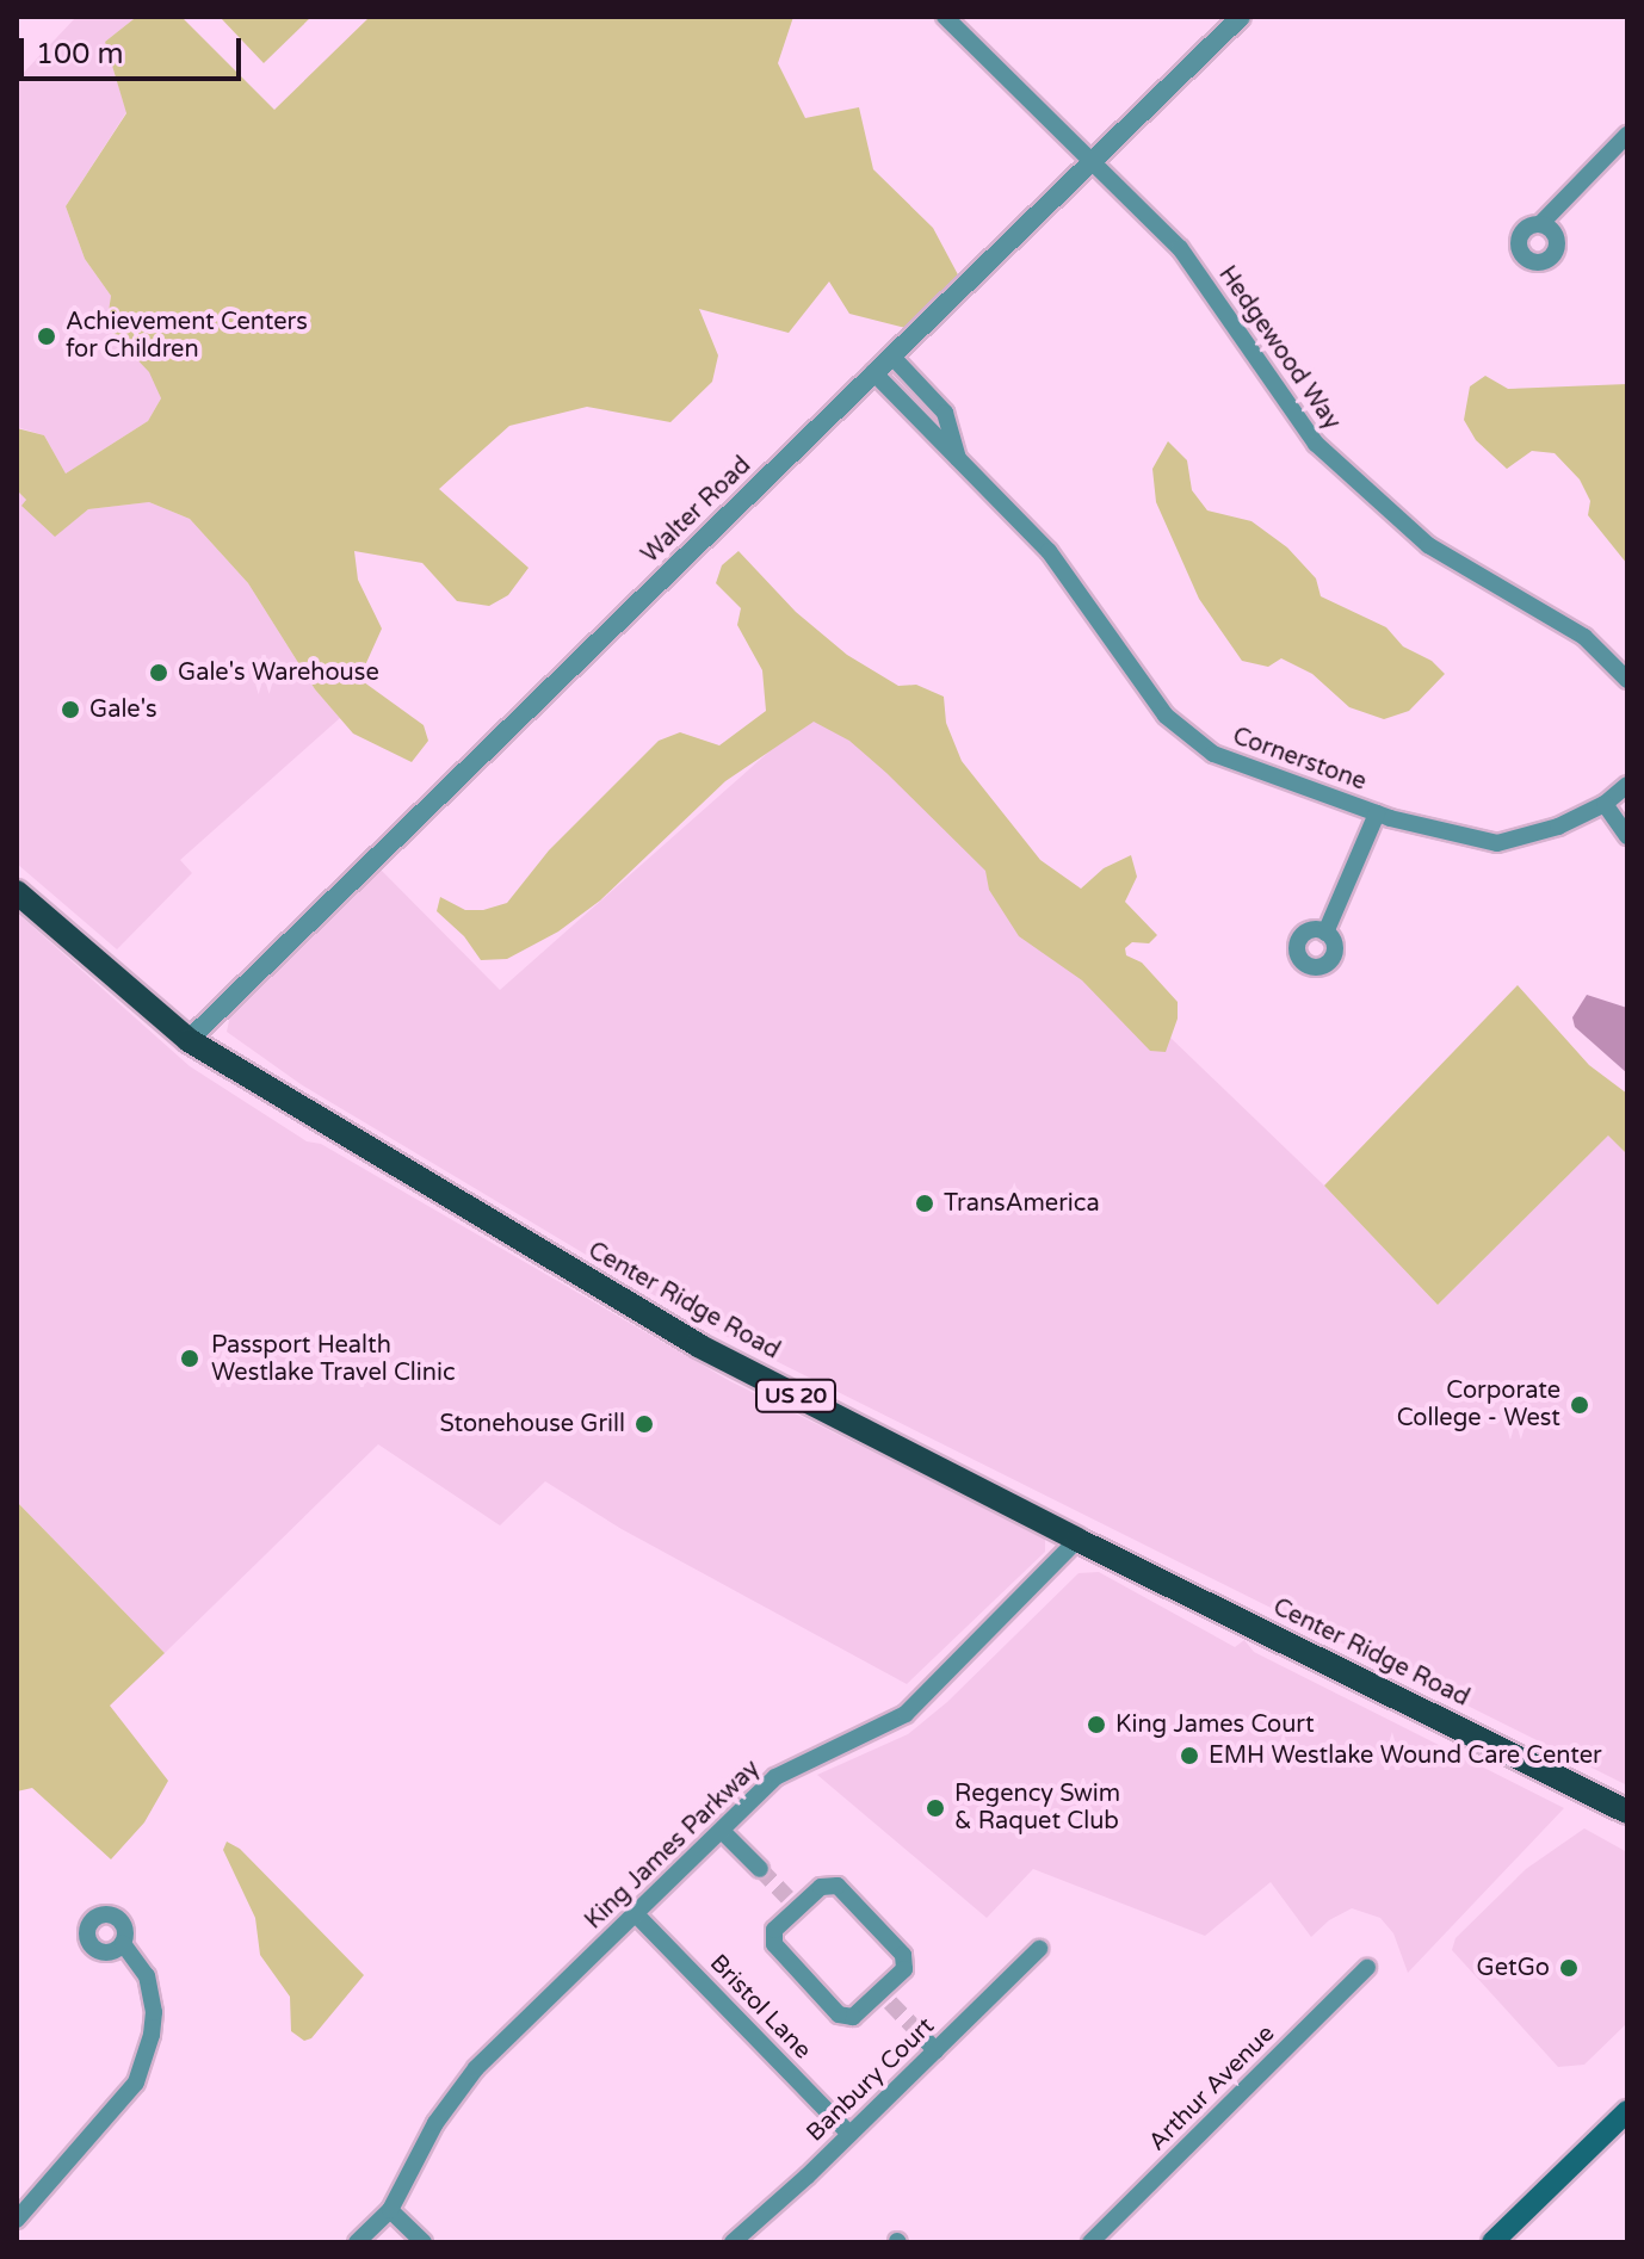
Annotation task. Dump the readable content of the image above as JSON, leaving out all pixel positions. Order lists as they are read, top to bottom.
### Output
{
  "streets": {
    "main road": ["Center Ridge Road", "US 20"],
    "street": [
      "Hedgewood Way",
      "Walter Road",
      "Cornerstone",
      "King James Parkway",
      "Bristol Lane",
      "Banbury Court",
      "Arthur Avenue"
    ]
  },
  "crossings": [
    ["Hedgewood Way", "Walter Road"],
    ["Walter Road", "Cornerstone"],
    ["Walter Road", "Center Ridge Road"],
    ["Center Ridge Road", "King James Parkway"],
    ["King James Parkway", "Bristol Lane"],
    ["Bristol Lane", "Banbury Court"]
  ],
  "places": [
    "Achievement Centers for Children",
    "Gale's Warehouse",
    "Gale's",
    "TransAmerica",
    "Passport Health Westlake Travel Clinic",
    "Corporate College - West",
    "Stonehouse Grill",
    "King James Court",
    "EMH Westlake Wound Care Center",
    "Regency Swim & Raquet Club",
    "GetGo"
  ],
  "scale_bar": "100 m"
}
